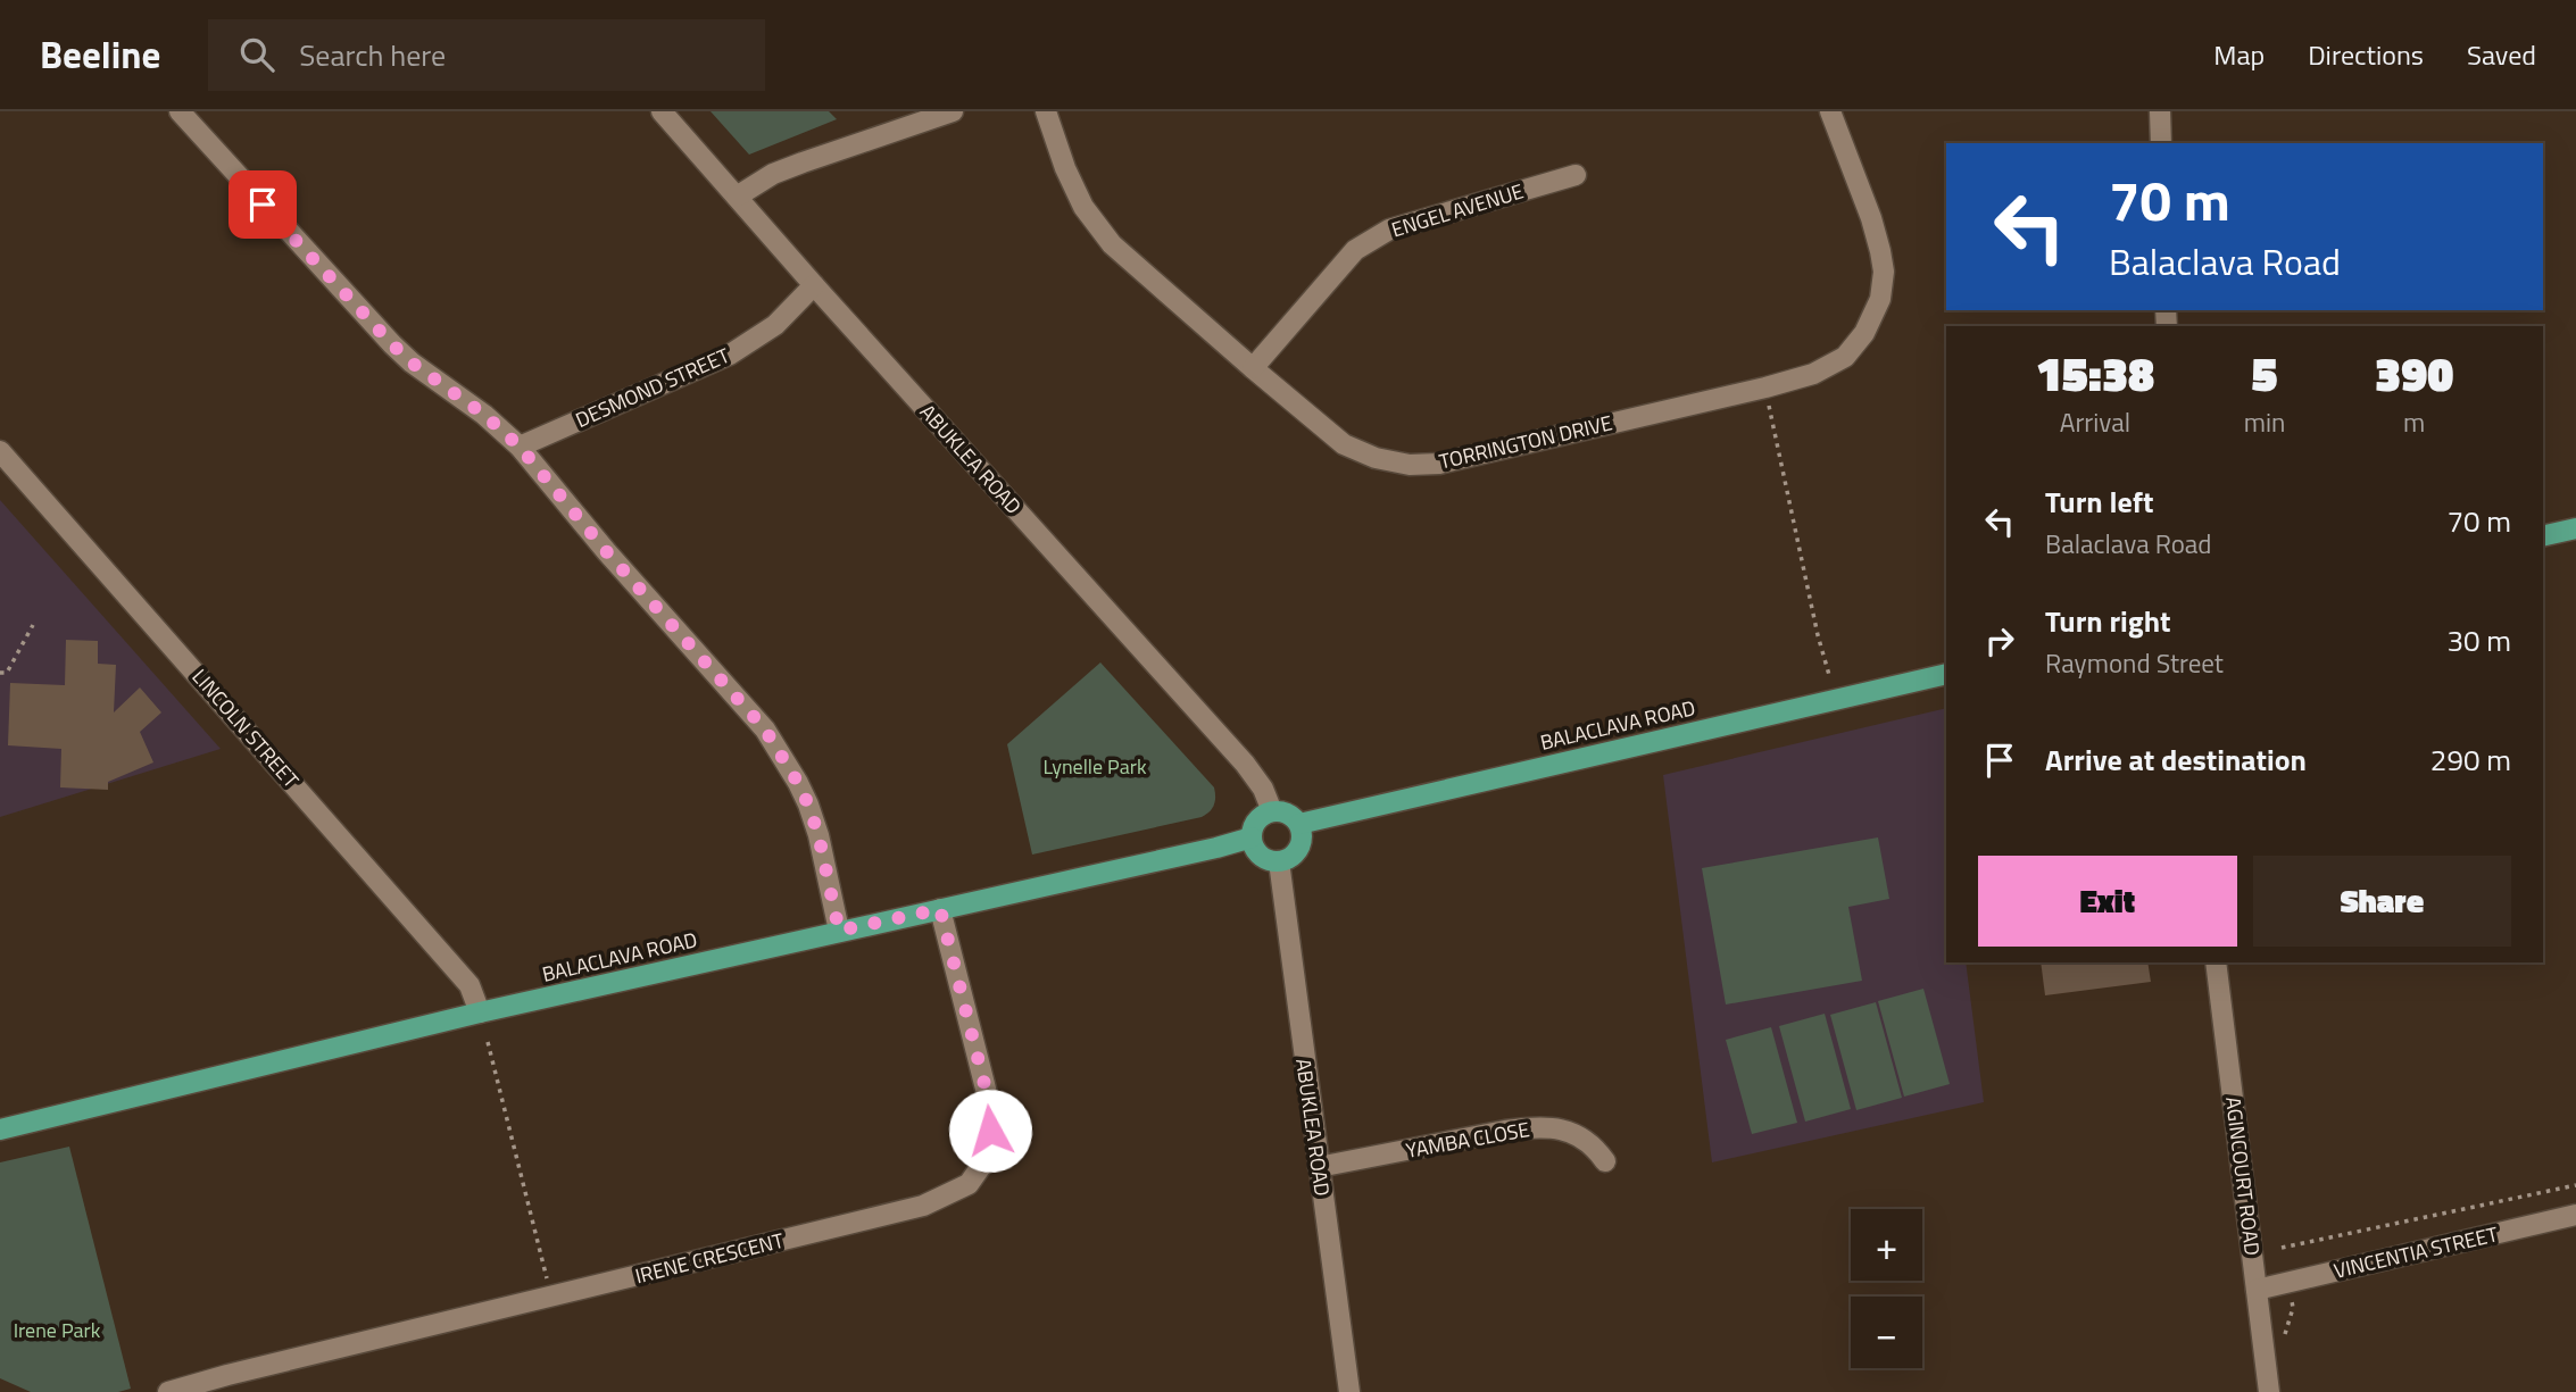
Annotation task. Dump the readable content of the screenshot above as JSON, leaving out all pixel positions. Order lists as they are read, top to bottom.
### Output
{
  "streets": {
    "main road": ["BALACLAVA ROAD"],
    "street": [
      "ENGEL AVENUE",
      "DESMOND STREET",
      "TORRINGTON DRIVE",
      "ABUKLEA ROAD",
      "LINCOLN STREET",
      "YAMBA CLOSE",
      "AGINCOURT ROAD",
      "VINCENTIA STREET",
      "IRENE CRESCENT"
    ]
  },
  "crossings": [
    ["ENGEL AVENUE", "TORRINGTON DRIVE"],
    ["DESMOND STREET", "ABUKLEA ROAD"],
    ["ABUKLEA ROAD", "BALACLAVA ROAD"],
    ["ABUKLEA ROAD", "YAMBA CLOSE"],
    ["BALACLAVA ROAD", "LINCOLN STREET"],
    ["BALACLAVA ROAD", "IRENE CRESCENT"],
    ["AGINCOURT ROAD", "VINCENTIA STREET"]
  ],
  "parks": ["Lynelle Park", "Irene Park"],
  "page": {
    "header": "Beeline",
    "search": "Search here",
    "nav": ["Map", "Directions", "Saved"],
    "turn": ["70 m", "Balaclava Road"],
    "eta": [
      "15:38",
      "Arrival",
      "5",
      "min",
      "390",
      "m"
    ],
    "list": [
      {
        "name": "Turn left",
        "note": "Balaclava Road",
        "value": "70 m"
      },
      {
        "name": "Turn right",
        "note": "Raymond Street",
        "value": "30 m"
      },
      {
        "name": "Arrive at destination",
        "value": "290 m"
      }
    ],
    "buttons": ["Exit", "Share"],
    "map_buttons": ["+", "−"]
  }
}
